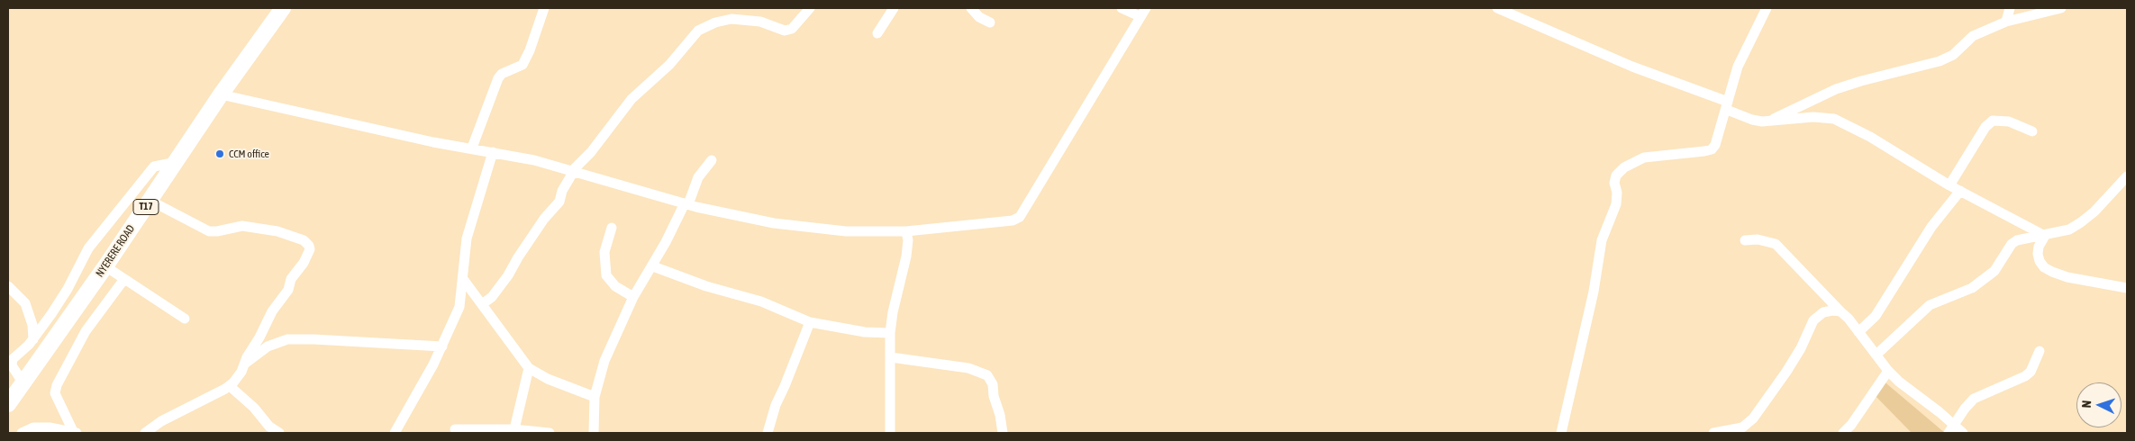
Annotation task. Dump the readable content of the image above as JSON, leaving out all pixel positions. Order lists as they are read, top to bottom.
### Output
{
  "streets": {
    "main road": ["T17", "NYERERE ROAD"]
  },
  "places": ["CCM office"],
  "north": "left"
}
